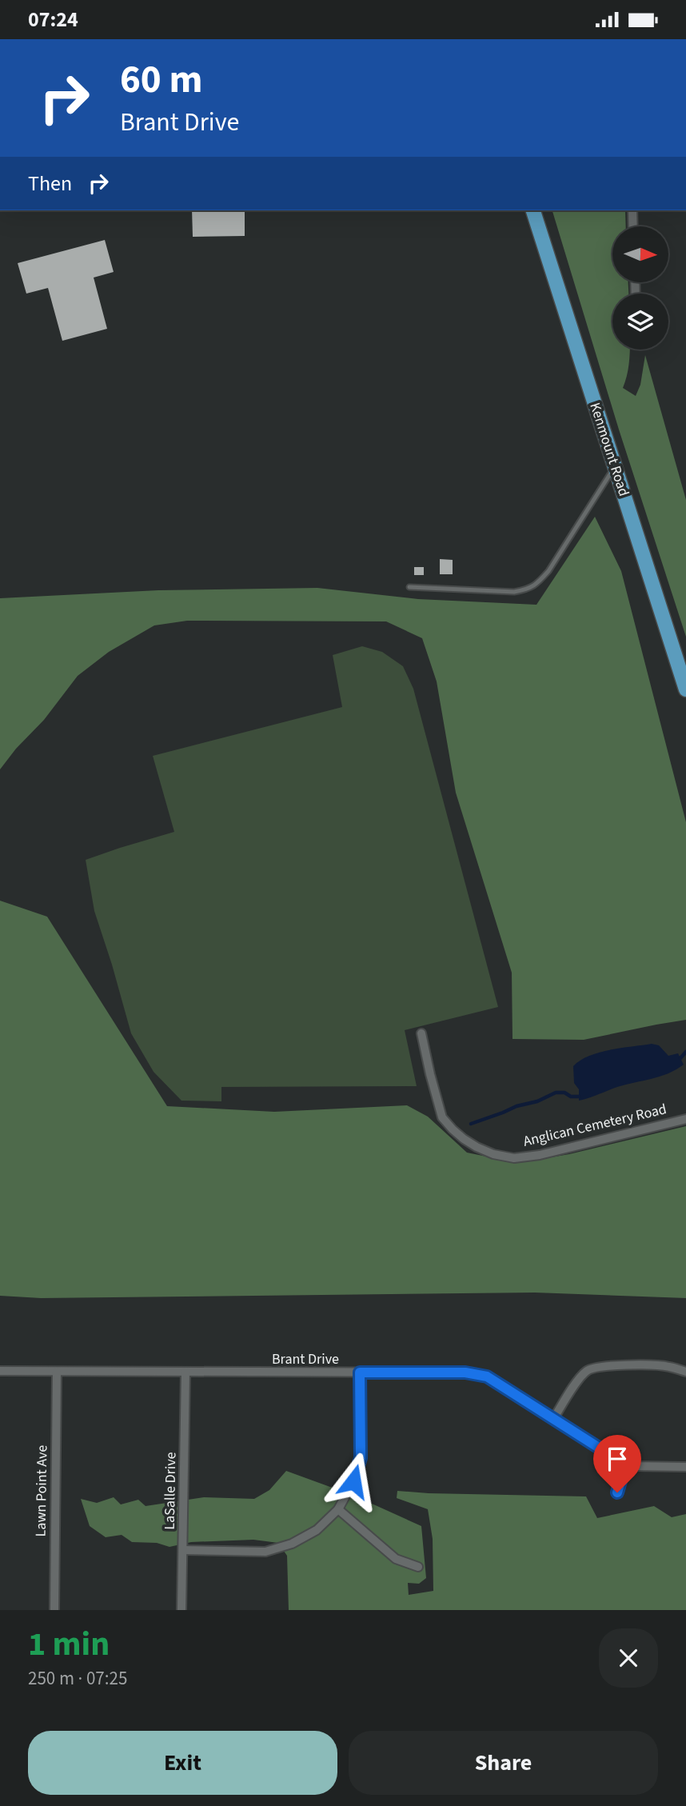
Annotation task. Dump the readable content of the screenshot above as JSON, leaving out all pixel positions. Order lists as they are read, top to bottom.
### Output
{
  "streets": {
    "main road": ["Kenmount Road"],
    "street": [
      "Anglican Cemetery Road",
      "Brant Drive",
      "Lawn Point Ave",
      "LaSalle Drive"
    ]
  },
  "crossings": [
    ["Brant Drive", "Lawn Point Ave"],
    ["Brant Drive", "LaSalle Drive"]
  ],
  "north": "right",
  "page": {
    "status": "07:24",
    "turn": ["60 m", "Brant Drive"],
    "then": "Then",
    "heading": ["1 min", "250 m · 07:25"],
    "buttons": ["Exit", "Share"]
  }
}
